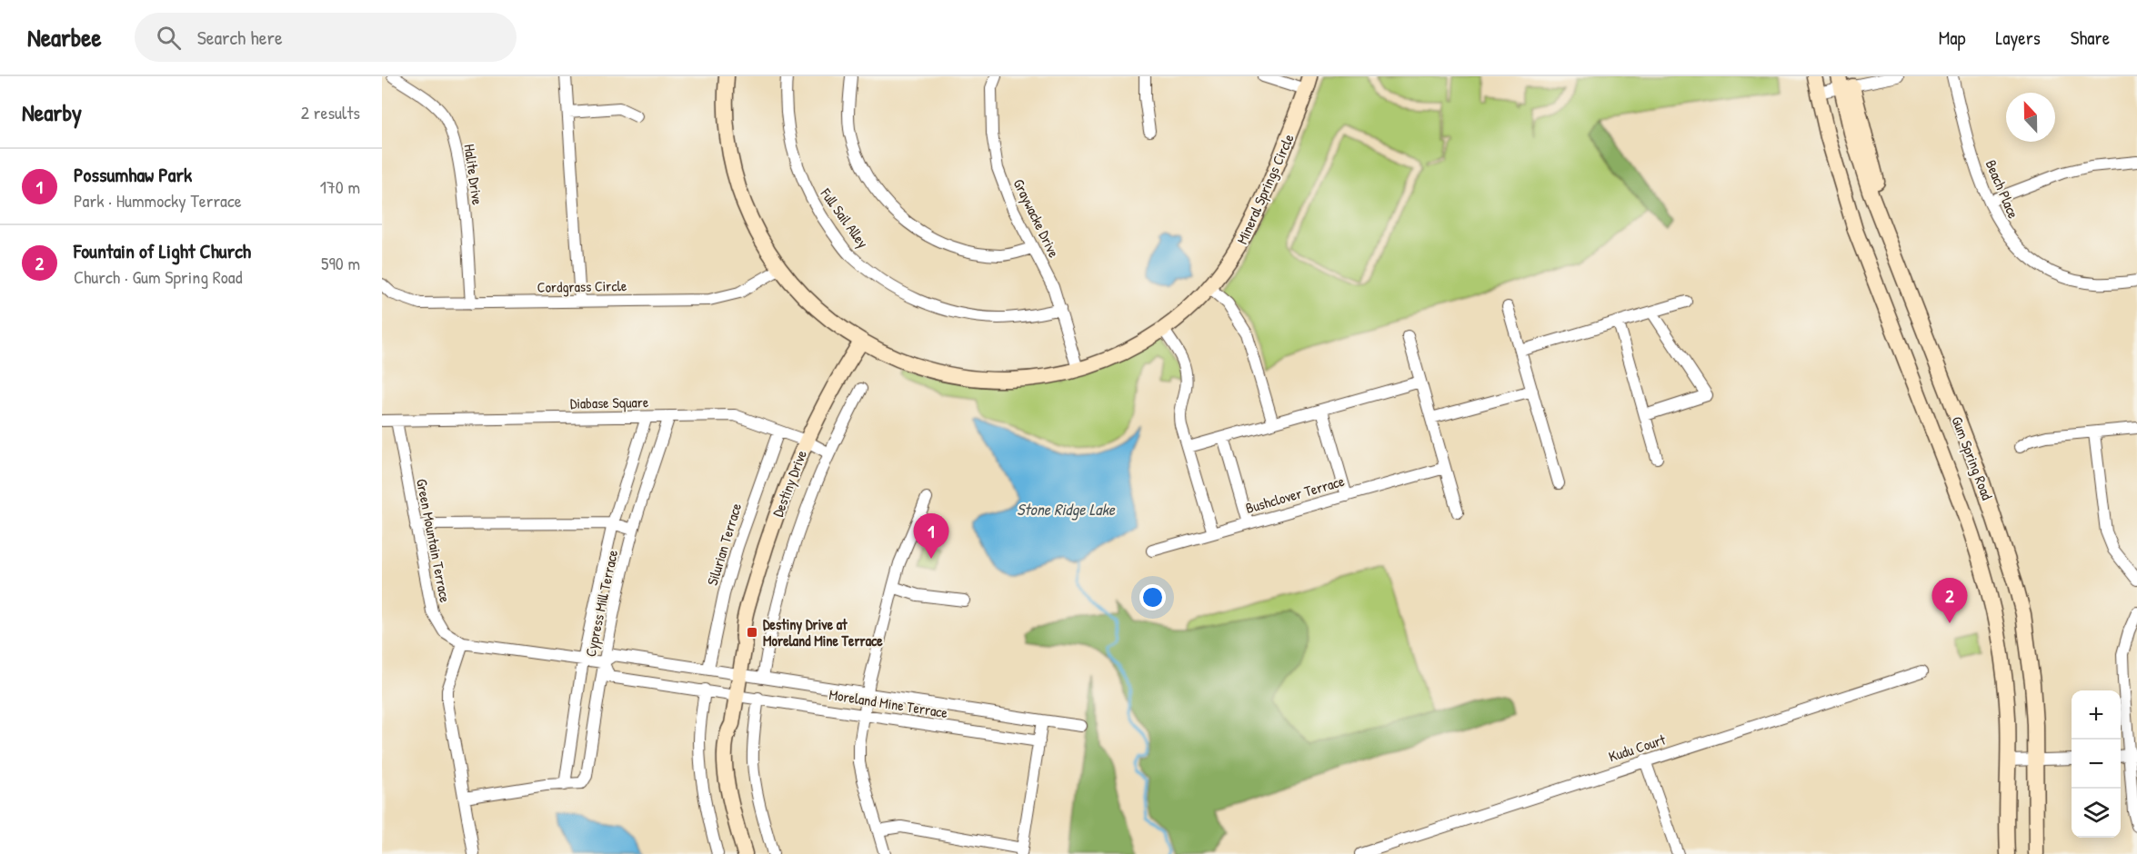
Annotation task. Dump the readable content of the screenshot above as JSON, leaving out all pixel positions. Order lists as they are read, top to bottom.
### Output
{
  "streets": {
    "main road": ["Mineral Springs Circle", "Gum Spring Road", "Destiny Drive"],
    "street": [
      "Halite Drive",
      "Beach Place",
      "Full Sail Alley",
      "Graywacke Drive",
      "Cordgrass Circle",
      "Diabase Square",
      "Bushclover Terrace",
      "Green Mountain Terrace",
      "Silurian Terrace",
      "Cypress Mill Terrace",
      "Moreland Mine Terrace",
      "Kudu Court"
    ]
  },
  "crossings": [
    ["Halite Drive", "Cordgrass Circle"],
    ["Mineral Springs Circle", "Graywacke Drive"],
    ["Mineral Springs Circle", "Cordgrass Circle"],
    ["Mineral Springs Circle", "Destiny Drive"],
    ["Full Sail Alley", "Graywacke Drive"],
    ["Diabase Square", "Destiny Drive"],
    ["Diabase Square", "Green Mountain Terrace"],
    ["Diabase Square", "Silurian Terrace"],
    ["Diabase Square", "Cypress Mill Terrace"],
    ["Destiny Drive", "Green Mountain Terrace"],
    ["Destiny Drive", "Moreland Mine Terrace"],
    ["Green Mountain Terrace", "Silurian Terrace"],
    ["Green Mountain Terrace", "Cypress Mill Terrace"],
    ["Green Mountain Terrace", "Moreland Mine Terrace"]
  ],
  "water": ["Stone Ridge Lake"],
  "places": {
    "transit": ["Destiny Drive at Moreland Mine Terrace"]
  },
  "north": "top",
  "page": {
    "header": "Nearbee",
    "search": "Search here",
    "nav": ["Map", "Layers", "Share"],
    "heading": ["Nearby", "2 results"],
    "list": [
      {
        "mark": "1",
        "name": "Possumhaw Park",
        "note": "Park · Hummocky Terrace",
        "value": "170 m"
      },
      {
        "mark": "2",
        "name": "Fountain of Light Church",
        "note": "Church · Gum Spring Road",
        "value": "590 m"
      }
    ],
    "pins": ["1", "2"],
    "map_buttons": ["+", "−"]
  }
}
